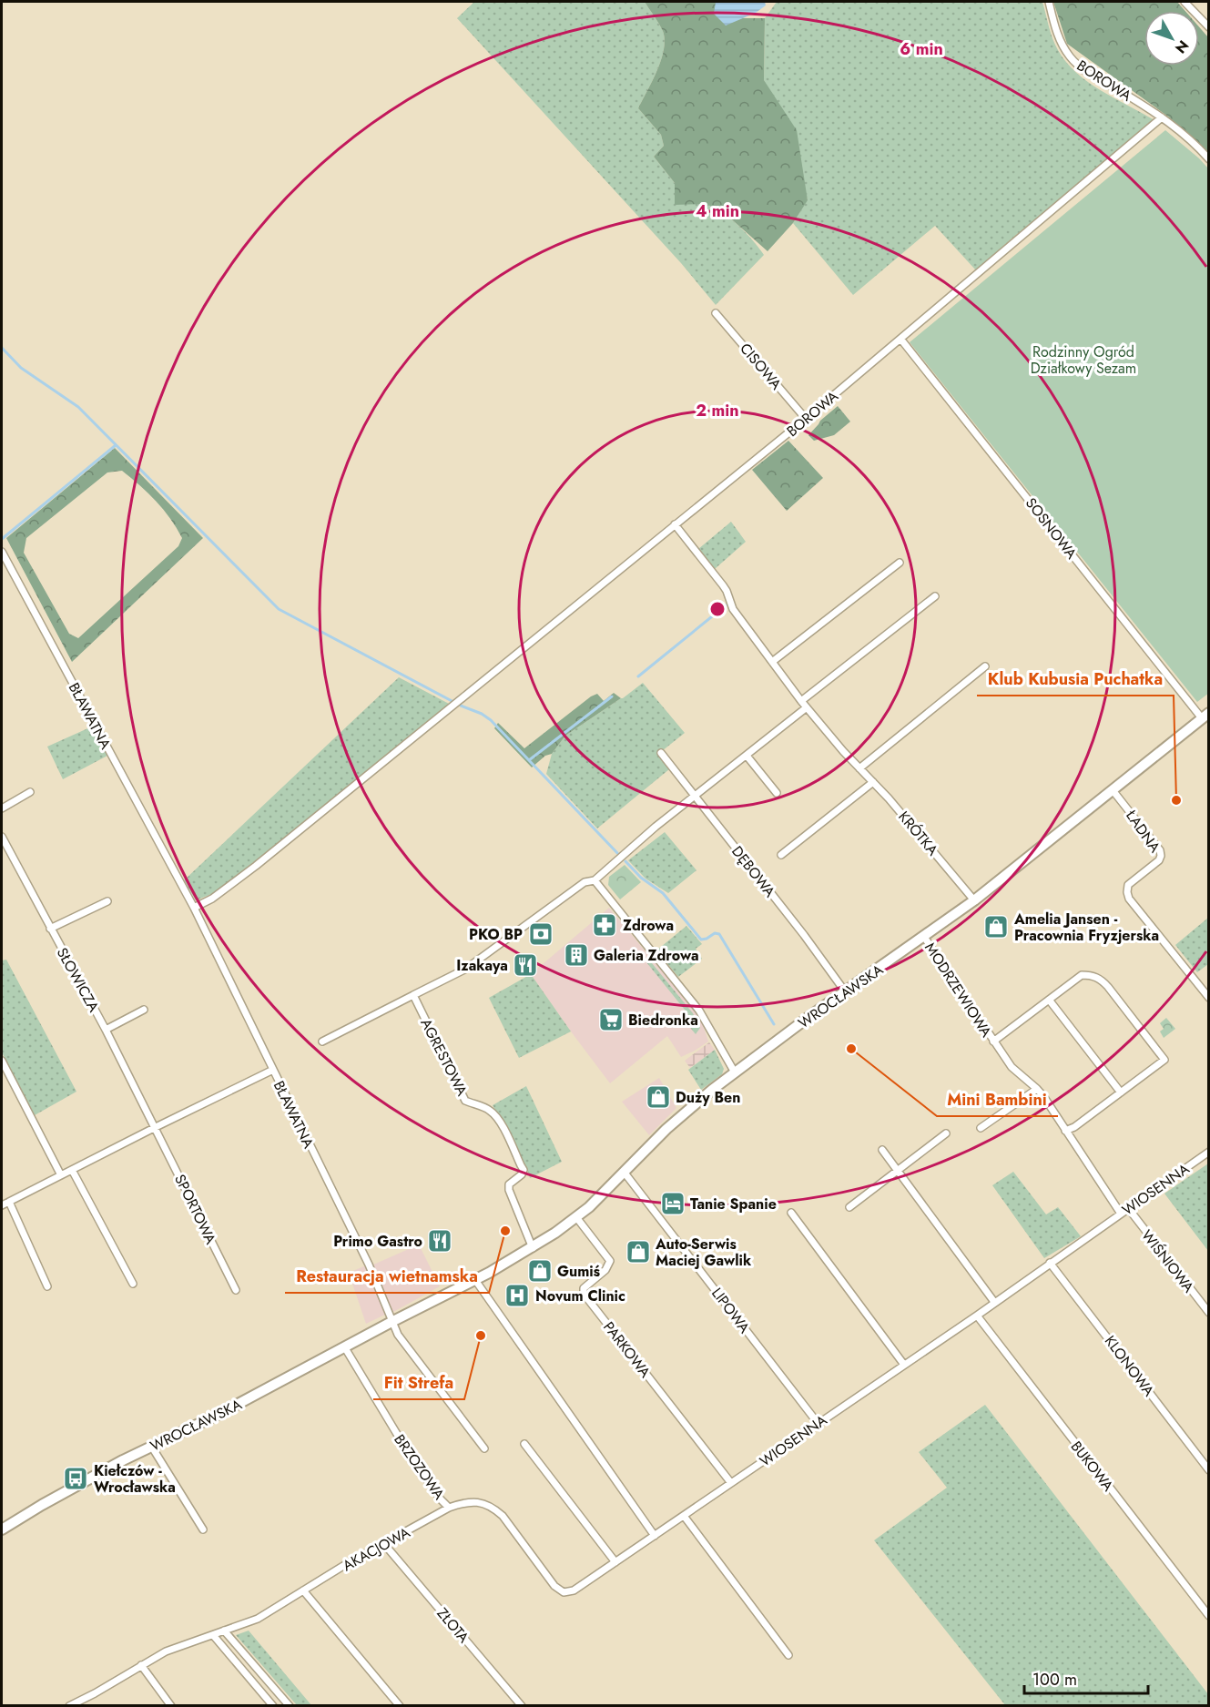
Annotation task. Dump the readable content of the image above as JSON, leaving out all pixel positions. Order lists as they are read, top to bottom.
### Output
{
  "streets": {
    "street": [
      "BOROWA",
      "CISOWA",
      "SOSNOWA",
      "BŁAWATNA",
      "ŁADNA",
      "KRÓTKA",
      "DĘBOWA",
      "SŁOWICZA",
      "MODRZEWIOWA",
      "WROCŁAWSKA",
      "AGRESTOWA",
      "WIOSENNA",
      "SPORTOWA",
      "WIŚNIOWA",
      "LIPOWA",
      "PARKOWA",
      "KLONOWA",
      "BUKOWA",
      "BRZOZOWA",
      "AKACJOWA",
      "ZŁOTA"
    ]
  },
  "crossings": [
    ["BOROWA", "CISOWA"],
    ["BOROWA", "SOSNOWA"],
    ["BOROWA", "BŁAWATNA"],
    ["BOROWA", "KRÓTKA"],
    ["SOSNOWA", "WROCŁAWSKA"],
    ["BŁAWATNA", "WROCŁAWSKA"],
    ["ŁADNA", "WROCŁAWSKA"],
    ["KRÓTKA", "WROCŁAWSKA"],
    ["DĘBOWA", "WROCŁAWSKA"],
    ["SŁOWICZA", "SPORTOWA"],
    ["MODRZEWIOWA", "WROCŁAWSKA"],
    ["MODRZEWIOWA", "WIOSENNA"],
    ["WROCŁAWSKA", "AGRESTOWA"],
    ["WROCŁAWSKA", "LIPOWA"],
    ["WROCŁAWSKA", "PARKOWA"],
    ["WROCŁAWSKA", "BRZOZOWA"],
    ["WIOSENNA", "WIŚNIOWA"],
    ["WIOSENNA", "LIPOWA"],
    ["WIOSENNA", "PARKOWA"],
    ["WIOSENNA", "KLONOWA"],
    ["WIOSENNA", "BUKOWA"],
    ["WIOSENNA", "BRZOZOWA"],
    ["BRZOZOWA", "AKACJOWA"],
    ["AKACJOWA", "ZŁOTA"]
  ],
  "parks": ["Rodzinny Ogród Działkowy Sezam"],
  "places": {
    "other": [
      "Klub Kubusia Puchatka",
      "Mini Bambini",
      "Restauracja wietnamska",
      "Fit Strefa"
    ],
    "pharmacy": ["Zdrowa"],
    "shop": [
      "Amelia Jansen - Pracownia Fryzjerska",
      "Duży Ben",
      "Auto-Serwis Maciej Gawlik",
      "Gumiś"
    ],
    "bank": ["PKO BP"],
    "building": ["Galeria Zdrowa"],
    "restaurant": ["Izakaya", "Primo Gastro"],
    "supermarket": ["Biedronka"],
    "hotel": ["Tanie Spanie"],
    "hospital": ["Novum Clinic"],
    "bus stop": ["Kiełczów - Wrocławska"]
  },
  "scale_bar": "100 m",
  "north": "bottom right",
  "rings": ["6 min", "4 min", "2 min"]
}
